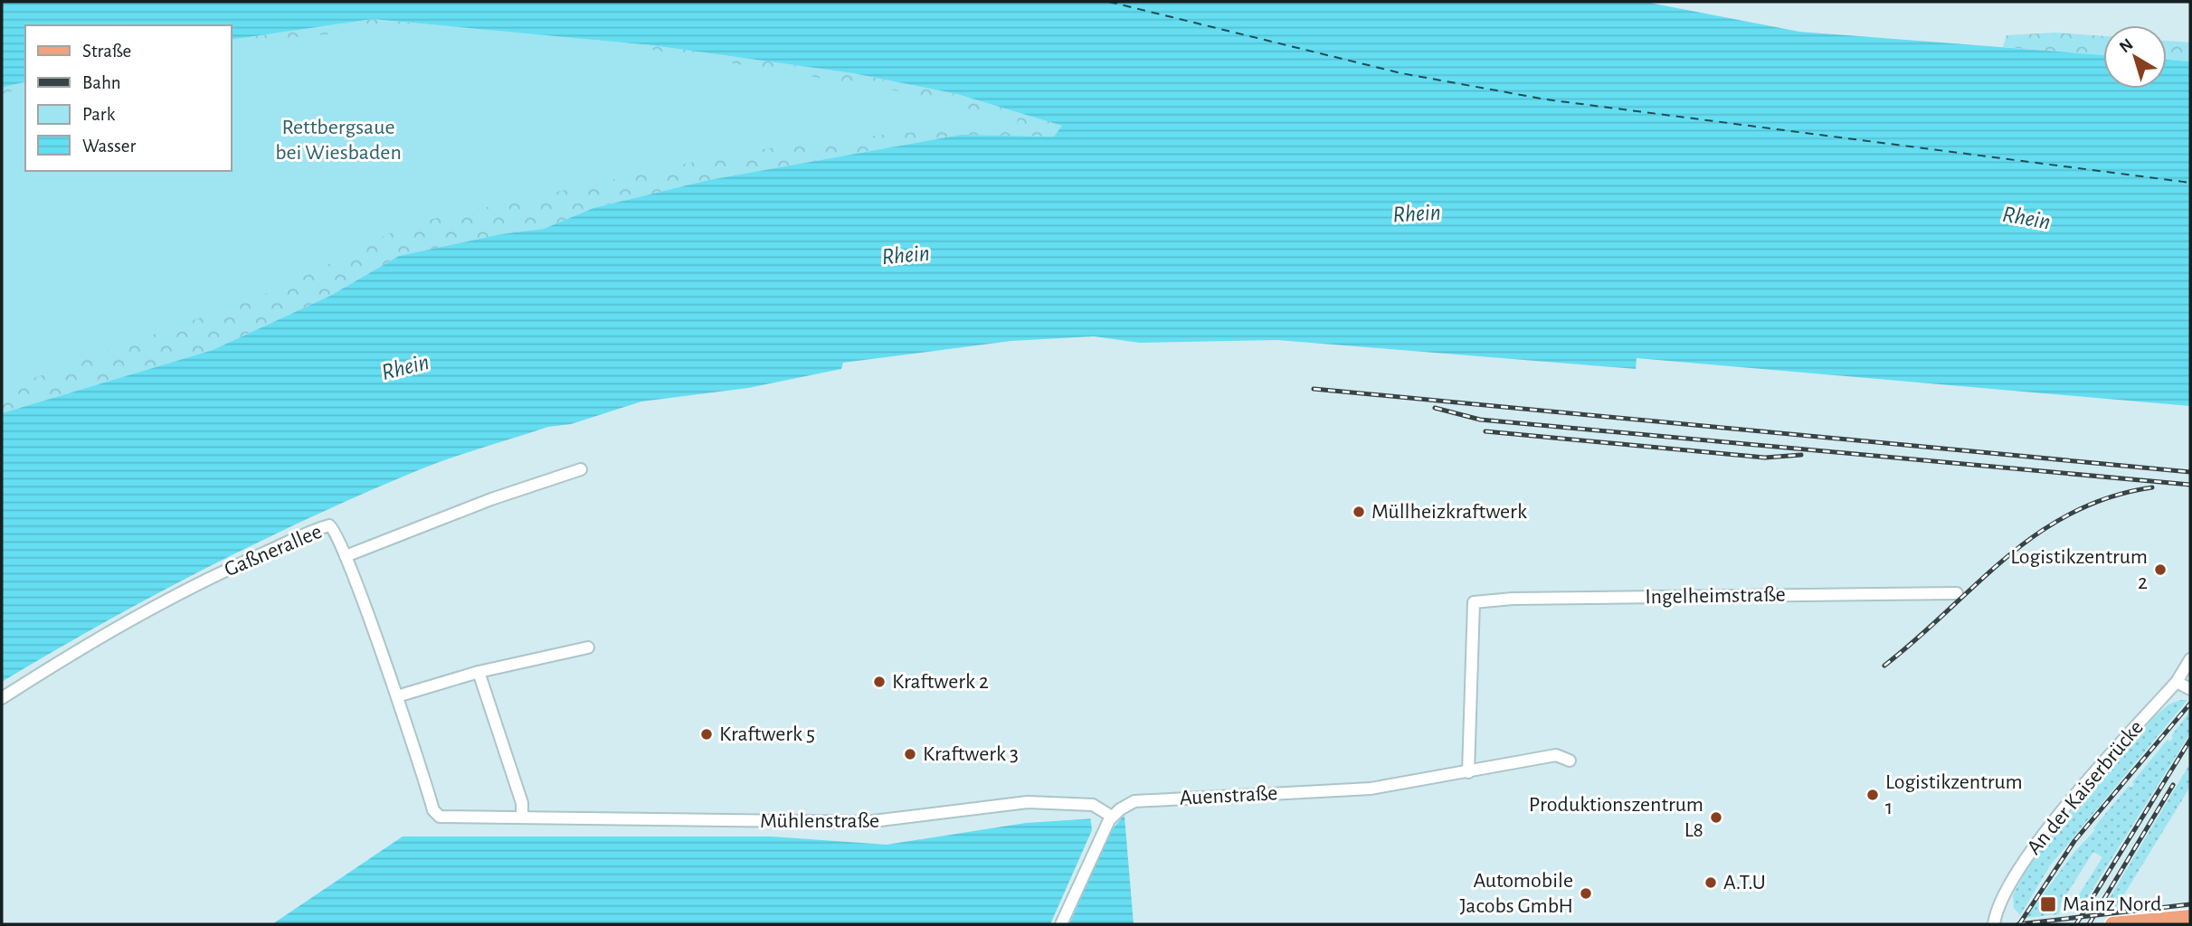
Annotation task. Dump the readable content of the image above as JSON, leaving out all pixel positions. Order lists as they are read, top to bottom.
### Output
{
  "streets": {
    "street": [
      "Gaßnerallee",
      "Ingelheimstraße",
      "An der Kaiserbrücke",
      "Auenstraße",
      "Mühlenstraße"
    ]
  },
  "crossings": [
    ["Gaßnerallee", "Mühlenstraße"],
    ["Ingelheimstraße", "Auenstraße"],
    ["Auenstraße", "Mühlenstraße"]
  ],
  "water": ["Rhein"],
  "parks": ["Rettbergsaue bei Wiesbaden"],
  "places": {
    "other": [
      "Müllheizkraftwerk",
      "Logistikzentrum 2",
      "Kraftwerk 2",
      "Kraftwerk 5",
      "Kraftwerk 3",
      "Logistikzentrum 1",
      "Produktionszentrum L8",
      "A.T.U",
      "Automobile Jacobs GmbH"
    ],
    "transit": ["Mainz Nord"]
  },
  "legend": [
    "Straße",
    "Bahn",
    "Park",
    "Wasser"
  ],
  "north": "top left"
}
